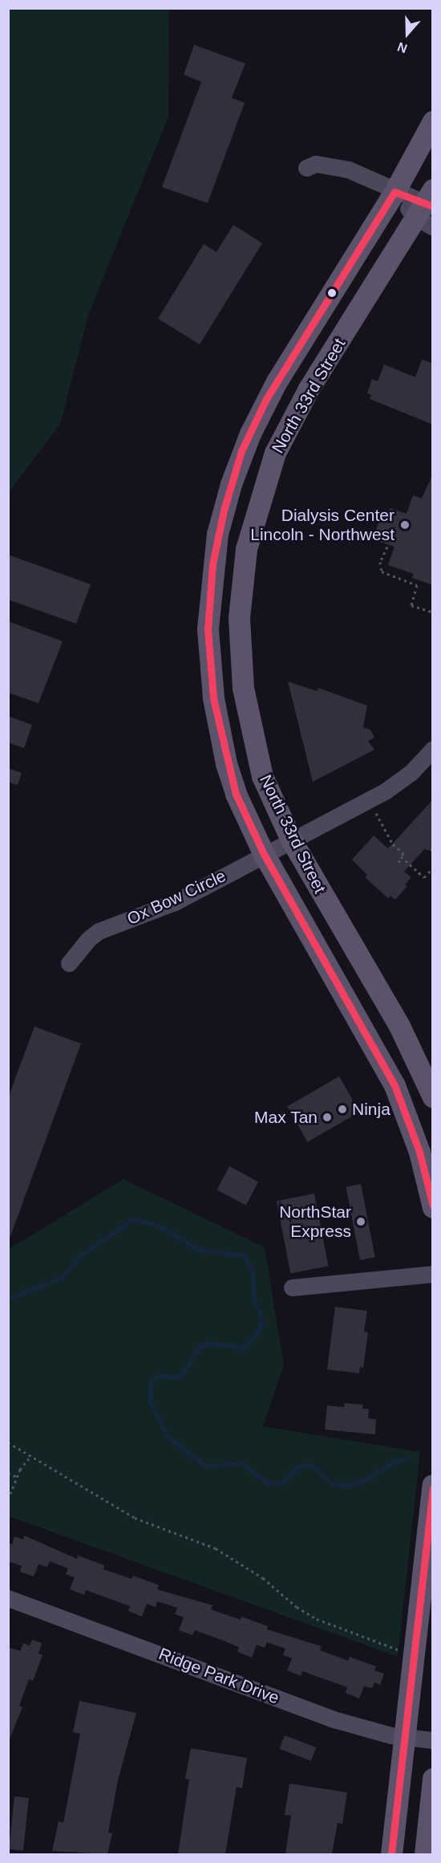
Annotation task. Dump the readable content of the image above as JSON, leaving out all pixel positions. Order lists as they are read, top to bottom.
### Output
{
  "streets": {
    "main road": ["North 33rd Street"],
    "street": ["Ox Bow Circle", "Ridge Park Drive"]
  },
  "crossings": [
    ["North 33rd Street", "Ox Bow Circle"]
  ],
  "places": [
    "Dialysis Center Lincoln - Northwest",
    "Ninja",
    "Max Tan",
    "NorthStar Express"
  ],
  "north": "bottom"
}
